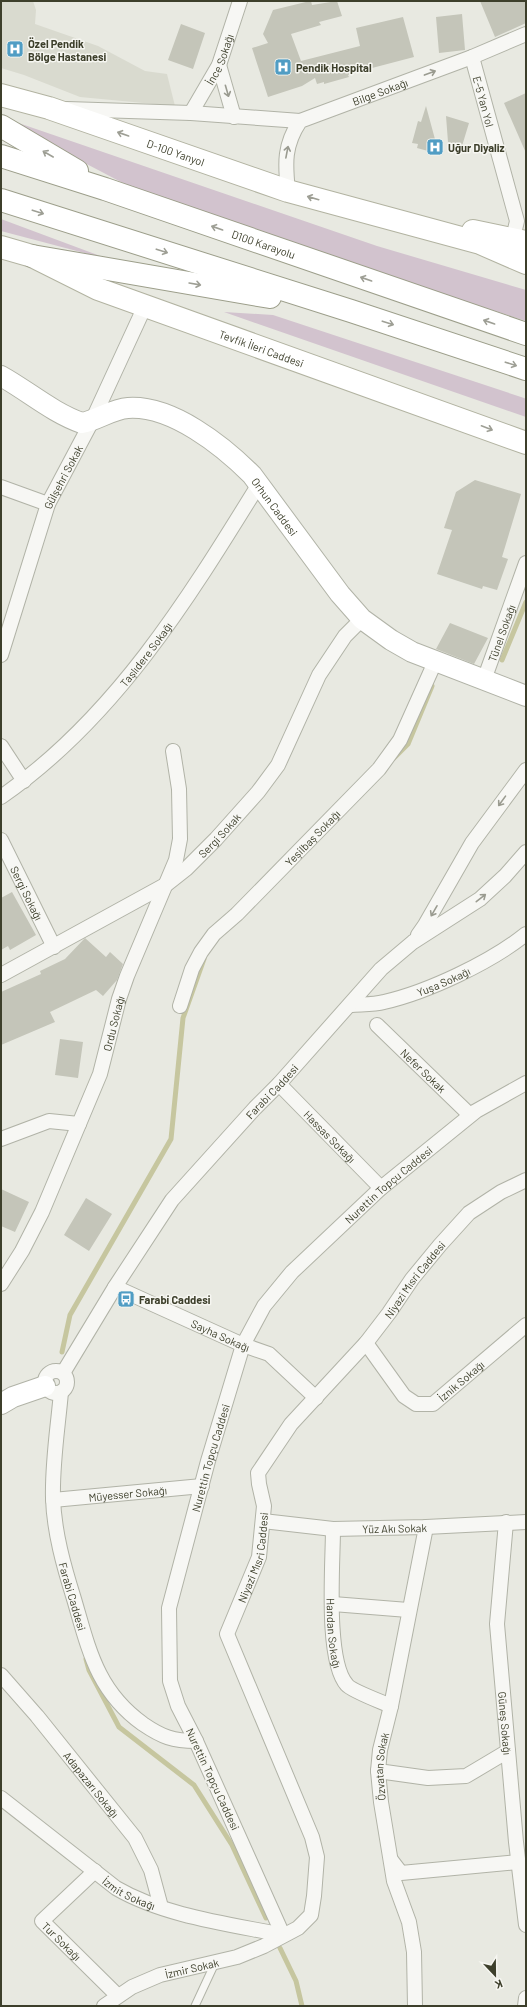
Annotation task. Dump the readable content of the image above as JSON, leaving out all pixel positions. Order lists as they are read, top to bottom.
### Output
{
  "streets": {
    "main road": ["D-100 Yanyol", "D100 Karayolu", "Tevfik İleri Caddesi"],
    "street": [
      "İnce Sokağı",
      "Bilge Sokağı",
      "E-5 Yan Yol",
      "Gülşehri Sokak",
      "Orhun Caddesi",
      "Tünel Sokağı",
      "Taşlıdere Sokağı",
      "Sergi Sokak",
      "Yeşilbaş Sokağı",
      "Sergi Sokağı",
      "Yuşa Sokağı",
      "Ordu Sokağı",
      "Nefer Sokak",
      "Farabi Caddesi",
      "Hassas Sokağı",
      "Nurettin Topçu Caddesi",
      "Niyazi Mısri Caddesi",
      "Sayha Sokağı",
      "İznik Sokağı",
      "Müyesser Sokağı",
      "Yüz Akı Sokak",
      "Handan Sokağı",
      "Güneş Sokağı",
      "Özvatan Sokak",
      "Adapazarı Sokağı",
      "İzmit Sokağı",
      "Tur Sokağı",
      "İzmir Sokak"
    ]
  },
  "crossings": [
    ["Bilge Sokağı", "E-5 Yan Yol"],
    ["Tevfik İleri Caddesi", "Gülşehri Sokak"],
    ["Gülşehri Sokak", "Orhun Caddesi"],
    ["Orhun Caddesi", "Tünel Sokağı"],
    ["Orhun Caddesi", "Taşlıdere Sokağı"],
    ["Orhun Caddesi", "Sergi Sokak"],
    ["Orhun Caddesi", "Yeşilbaş Sokağı"],
    ["Sergi Sokak", "Sergi Sokağı"],
    ["Sergi Sokak", "Ordu Sokağı"],
    ["Yuşa Sokağı", "Farabi Caddesi"],
    ["Nefer Sokak", "Nurettin Topçu Caddesi"],
    ["Farabi Caddesi", "Hassas Sokağı"],
    ["Farabi Caddesi", "Nurettin Topçu Caddesi"],
    ["Farabi Caddesi", "Sayha Sokağı"],
    ["Farabi Caddesi", "Müyesser Sokağı"],
    ["Hassas Sokağı", "Nurettin Topçu Caddesi"],
    ["Nurettin Topçu Caddesi", "Niyazi Mısri Caddesi"],
    ["Nurettin Topçu Caddesi", "Sayha Sokağı"],
    ["Nurettin Topçu Caddesi", "Müyesser Sokağı"],
    ["Nurettin Topçu Caddesi", "İzmit Sokağı"],
    ["Nurettin Topçu Caddesi", "İzmir Sokak"],
    ["Niyazi Mısri Caddesi", "Sayha Sokağı"],
    ["Niyazi Mısri Caddesi", "İznik Sokağı"],
    ["Niyazi Mısri Caddesi", "Yüz Akı Sokak"],
    ["Niyazi Mısri Caddesi", "İzmit Sokağı"],
    ["Niyazi Mısri Caddesi", "İzmir Sokak"],
    ["Yüz Akı Sokak", "Handan Sokağı"],
    ["Yüz Akı Sokak", "Güneş Sokağı"],
    ["Yüz Akı Sokak", "Özvatan Sokak"],
    ["Handan Sokağı", "Özvatan Sokak"],
    ["Adapazarı Sokağı", "İzmit Sokağı"],
    ["İzmit Sokağı", "Tur Sokağı"],
    ["İzmit Sokağı", "İzmir Sokak"],
    ["Tur Sokağı", "İzmir Sokak"]
  ],
  "one_way": ["Bilge Sokağı"],
  "places": {
    "hospital": ["Özel Pendik Bölge Hastanesi", "Pendik Hospital", "Uğur Diyaliz"],
    "bus stop": ["Farabi̇ Caddesi̇"]
  },
  "north": "bottom"
}
